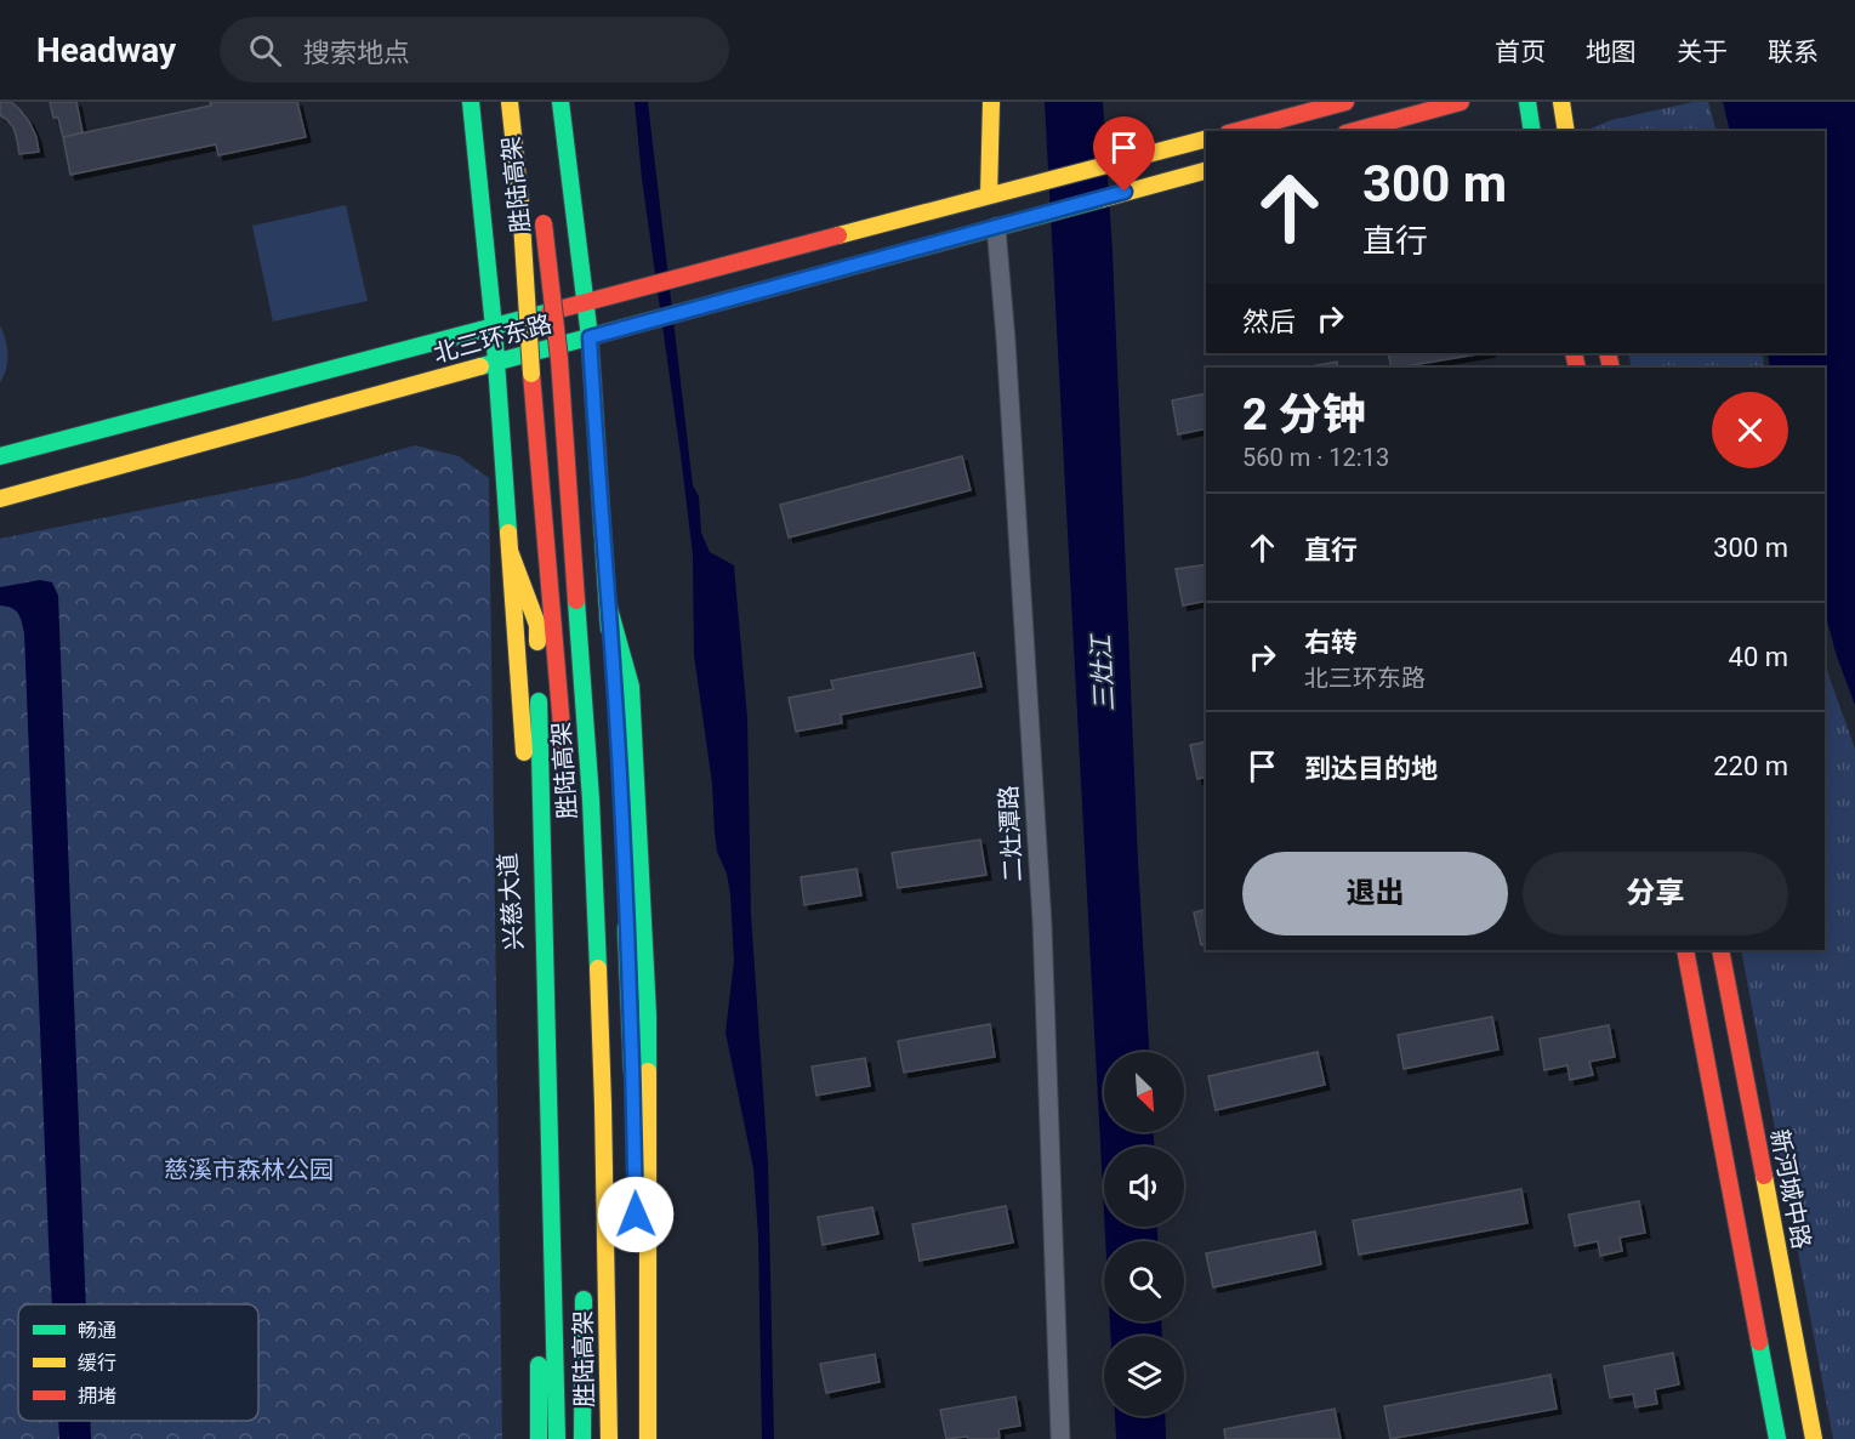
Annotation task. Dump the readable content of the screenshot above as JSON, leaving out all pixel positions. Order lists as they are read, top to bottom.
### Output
{
  "streets": {
    "main road": [
      "胜陆高架",
      "北三环东路",
      "兴慈大道",
      "新河城中路"
    ],
    "street": ["二灶潭路"]
  },
  "crossings": [
    ["北三环东路", "二灶潭路"],
    ["北三环东路", "兴慈大道"]
  ],
  "water": ["三灶江"],
  "parks": ["慈溪市森林公园"],
  "legend": ["畅通", "缓行", "拥堵"],
  "north": "bottom right",
  "page": {
    "header": "Headway",
    "search": "搜索地点",
    "nav": [
      "首页",
      "地图",
      "关于",
      "联系"
    ],
    "turn": ["300 m", "直行"],
    "then": "然后",
    "heading": ["2 分钟", "560 m · 12:13"],
    "list": [
      {
        "name": "直行",
        "value": "300 m"
      },
      {
        "name": "右转",
        "note": "北三环东路",
        "value": "40 m"
      },
      {
        "name": "到达目的地",
        "value": "220 m"
      }
    ],
    "buttons": ["退出", "分享"]
  }
}
